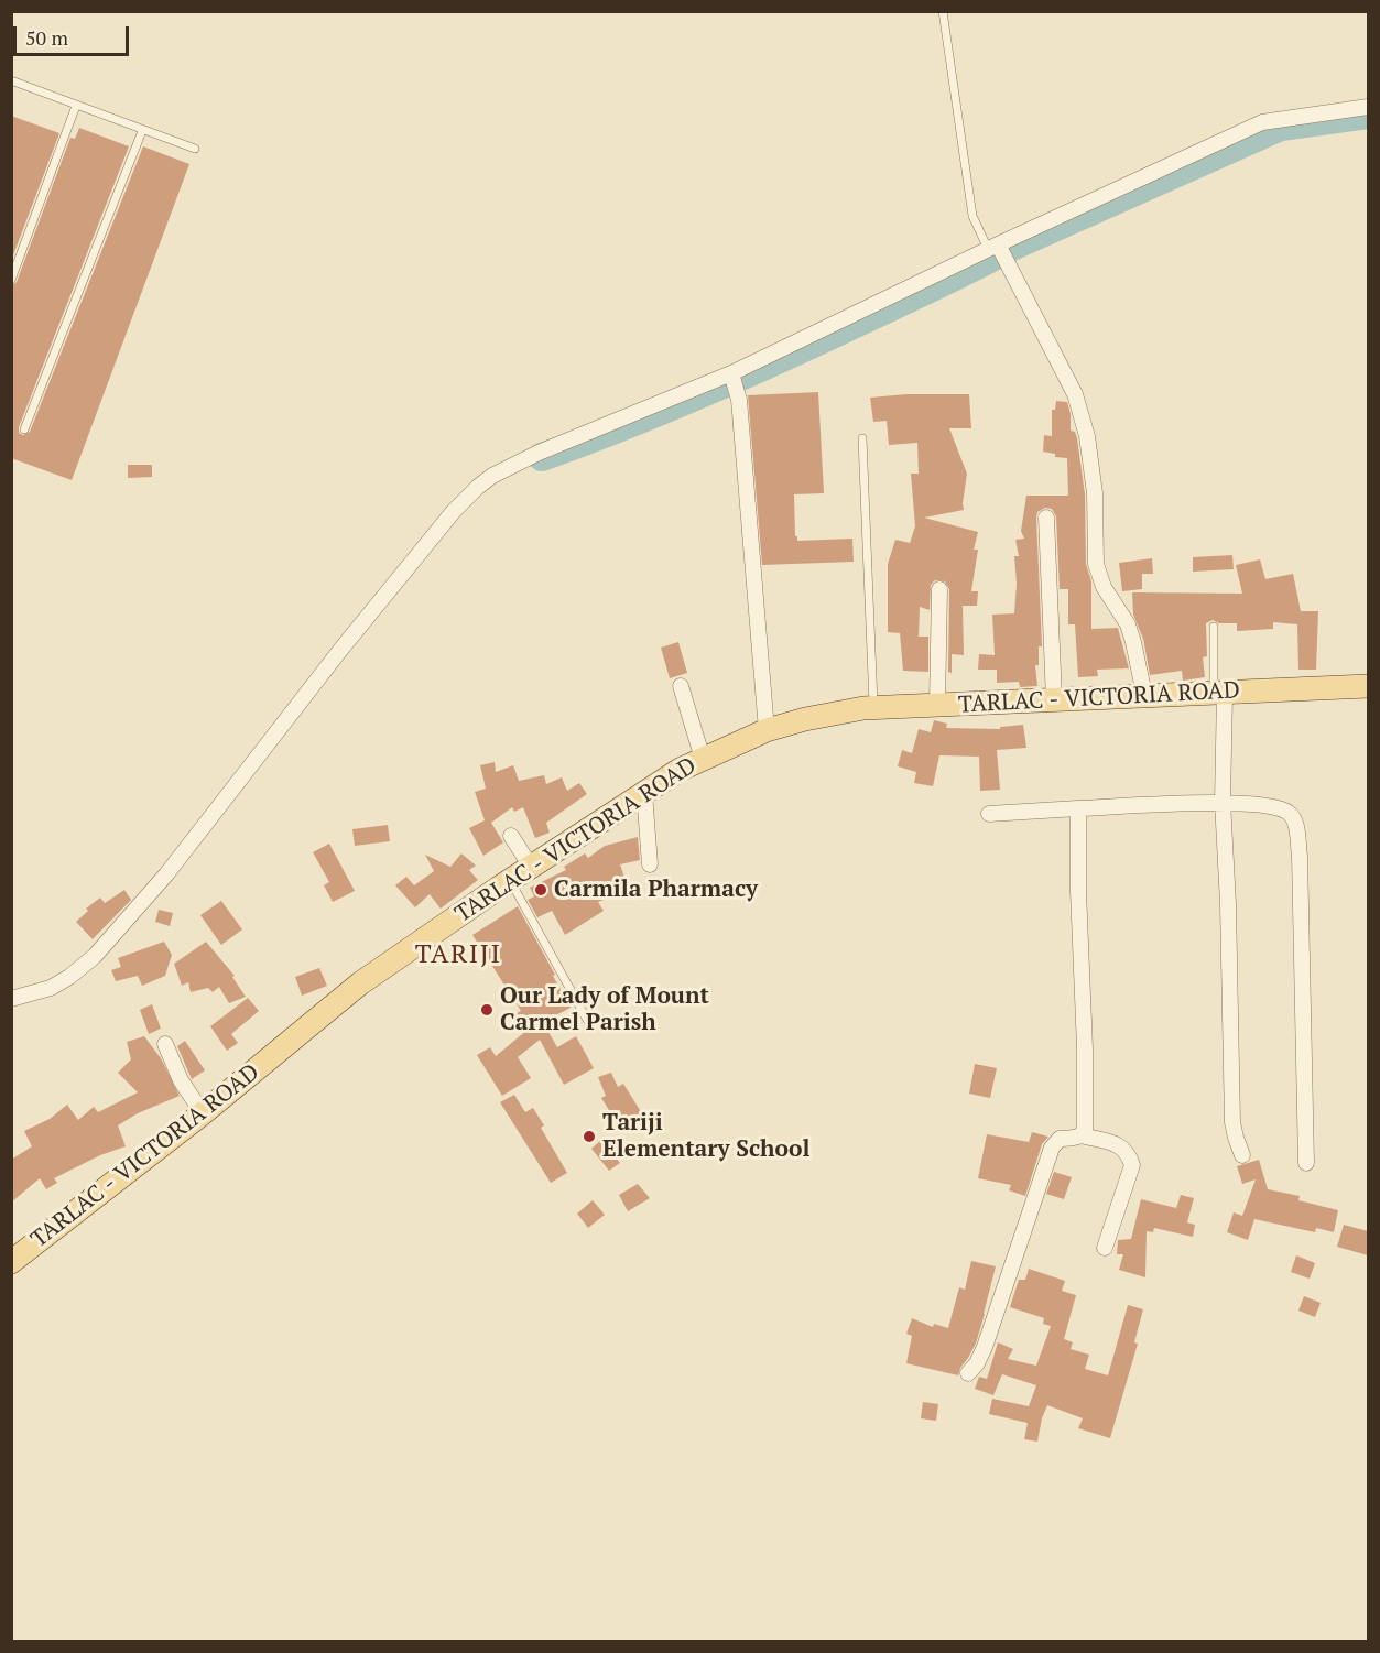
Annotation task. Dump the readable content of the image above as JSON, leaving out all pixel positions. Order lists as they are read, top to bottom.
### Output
{
  "streets": {
    "main road": ["TARLAC - VICTORIA ROAD"]
  },
  "districts": ["TARIJI"],
  "places": ["Carmila Pharmacy", "Our Lady of Mount Carmel Parish", "Tariji Elementary School"],
  "scale_bar": "50 m"
}
